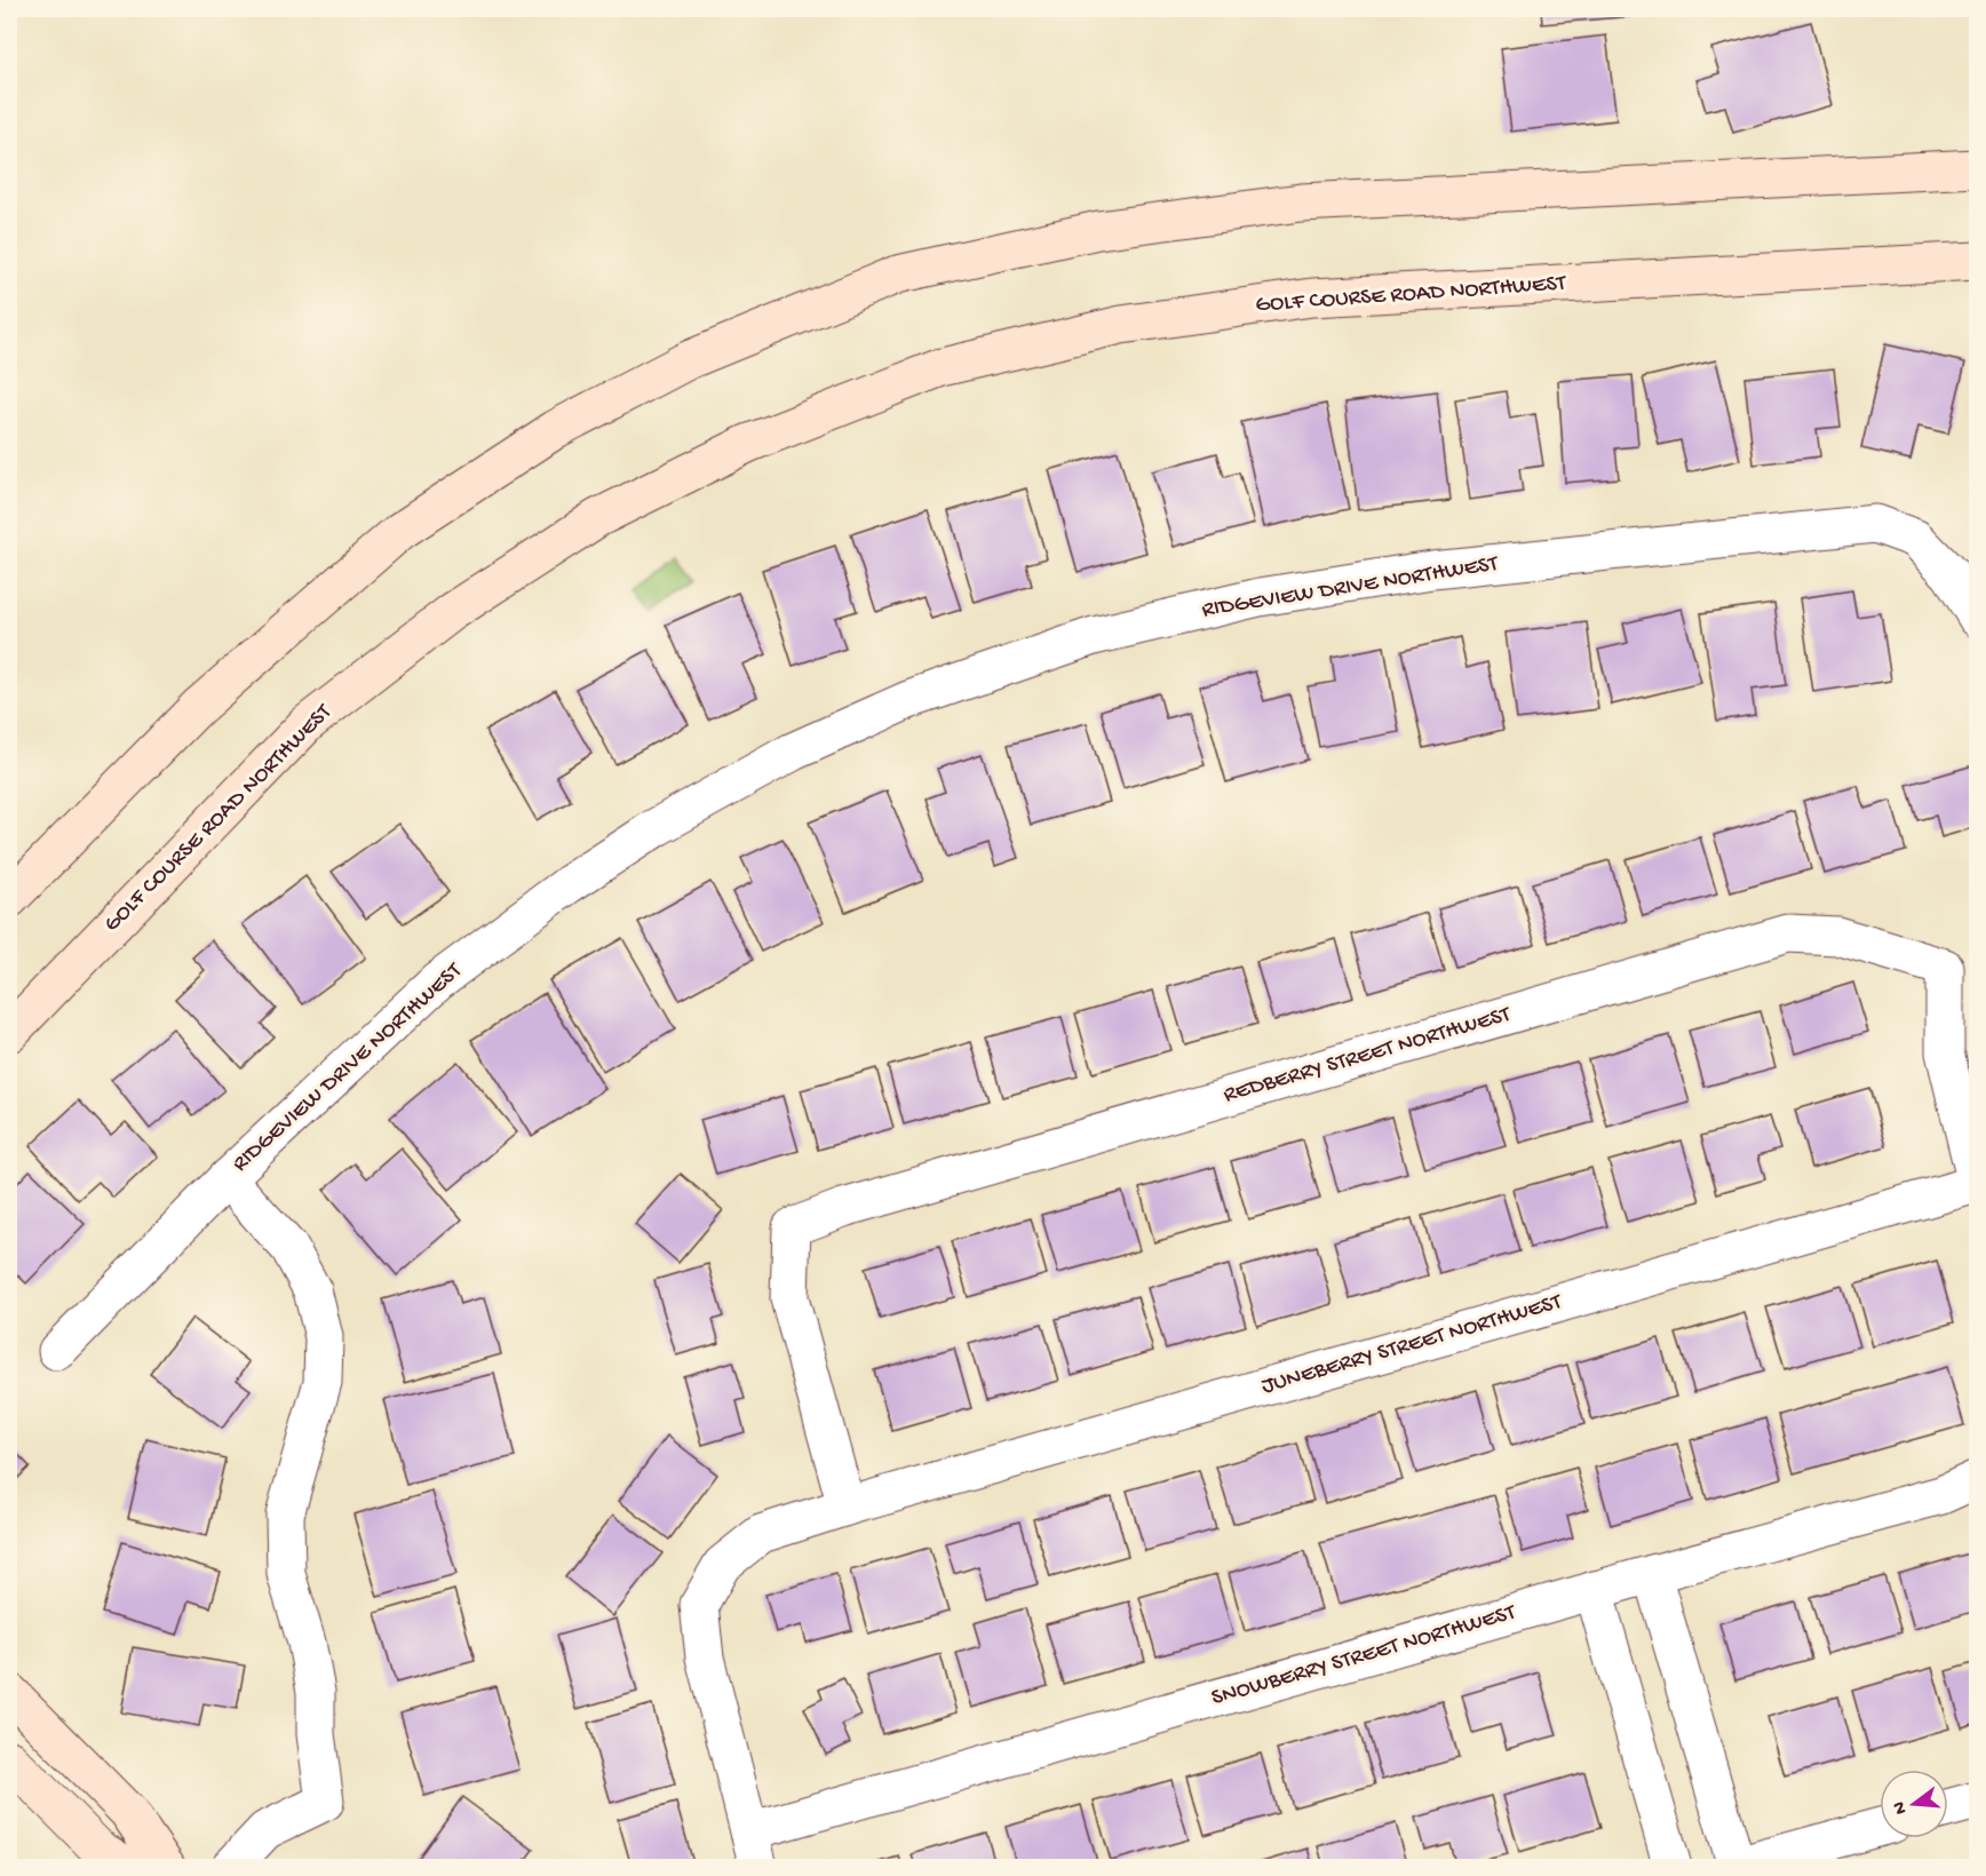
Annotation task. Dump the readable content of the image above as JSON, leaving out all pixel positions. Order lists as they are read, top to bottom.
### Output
{
  "streets": {
    "main road": ["GOLF COURSE ROAD NORTHWEST"],
    "street": [
      "RIDGEVIEW DRIVE NORTHWEST",
      "REDBERRY STREET NORTHWEST",
      "JUNEBERRY STREET NORTHWEST",
      "SNOWBERRY STREET NORTHWEST"
    ]
  },
  "crossings": [
    ["REDBERRY STREET NORTHWEST", "JUNEBERRY STREET NORTHWEST"],
    ["JUNEBERRY STREET NORTHWEST", "SNOWBERRY STREET NORTHWEST"]
  ],
  "north": "left"
}
